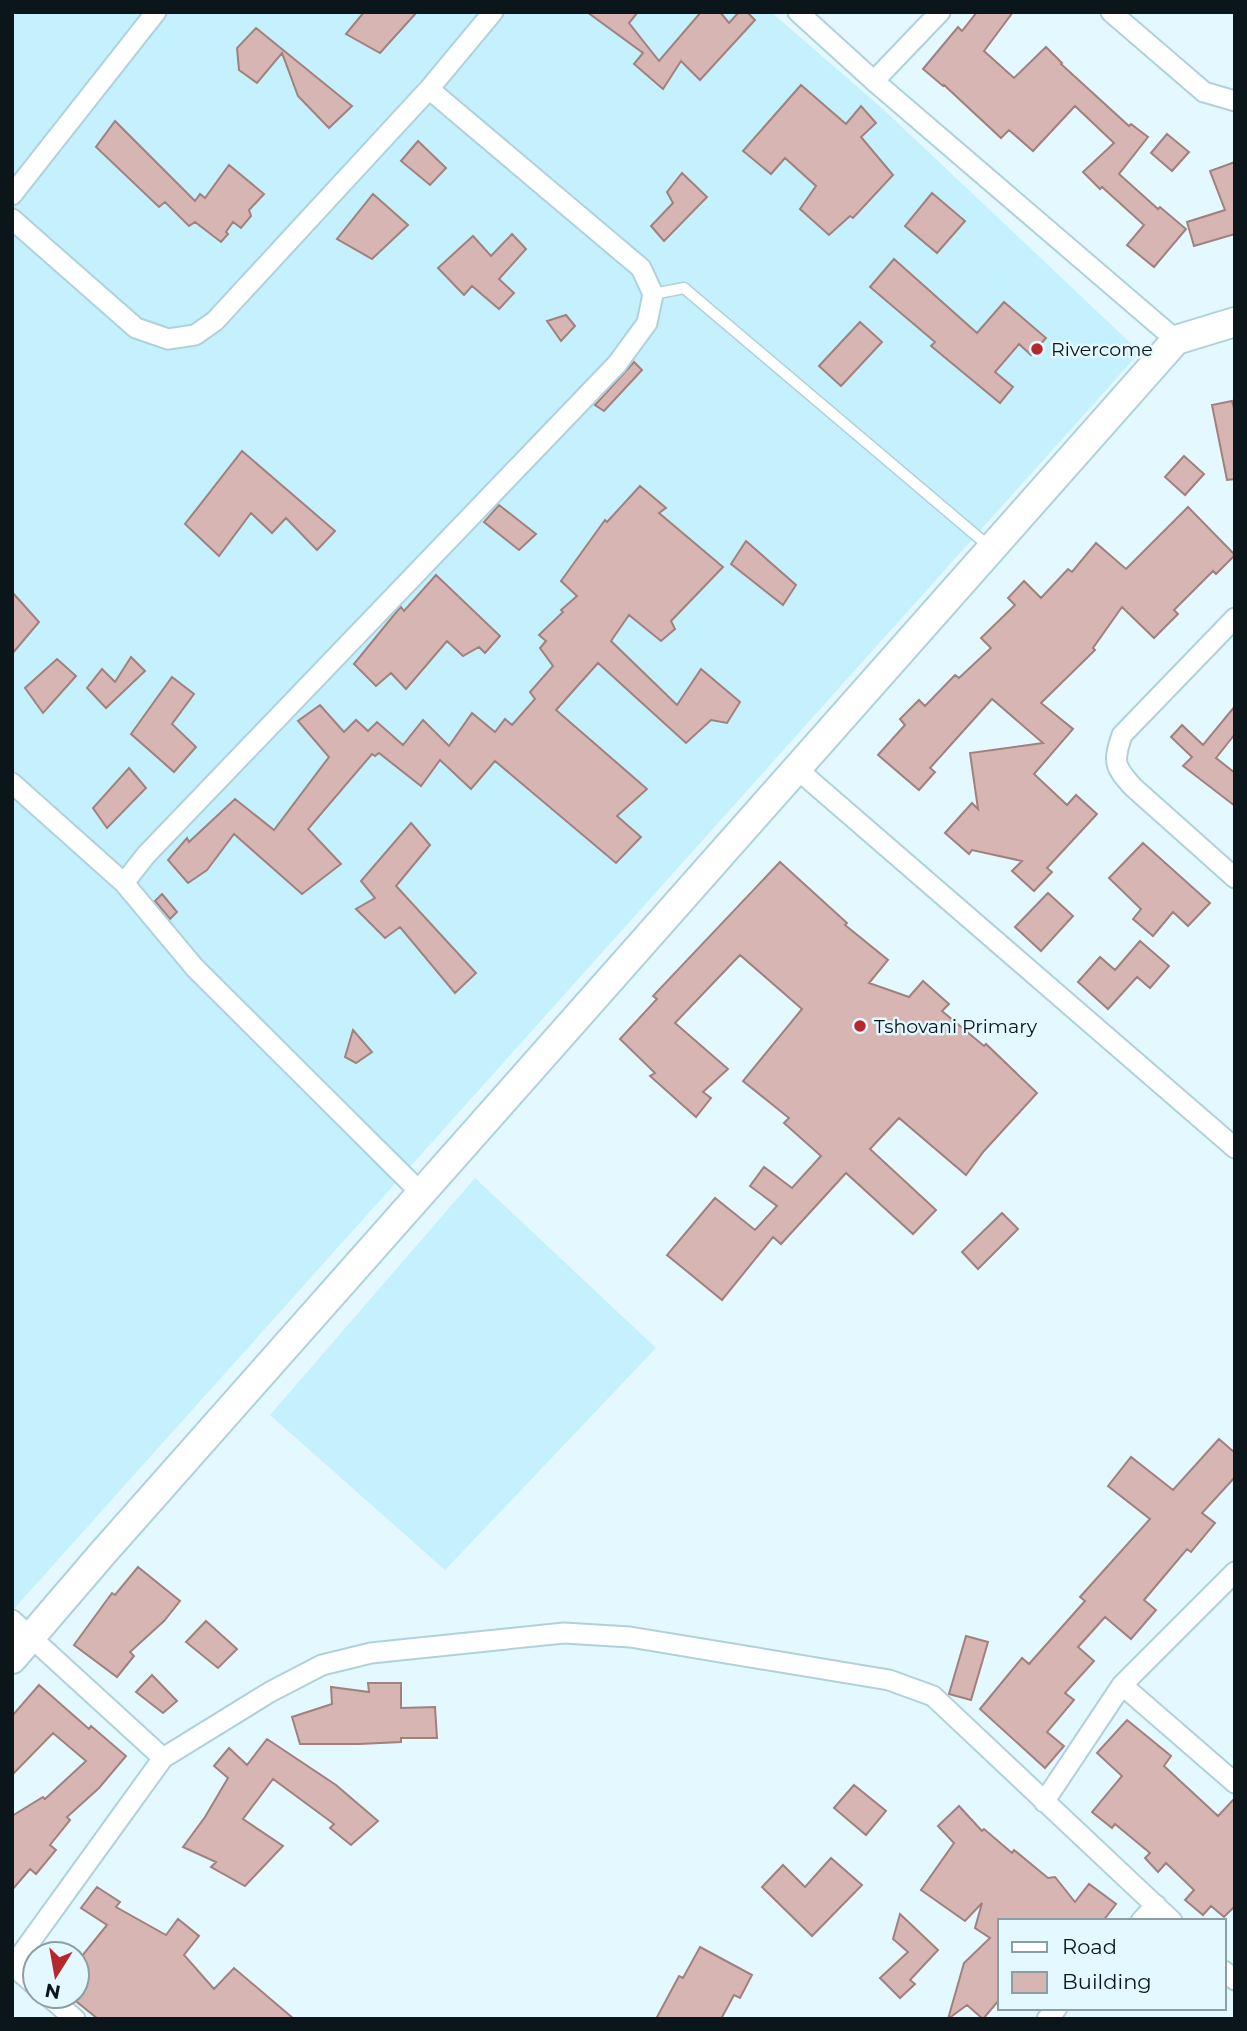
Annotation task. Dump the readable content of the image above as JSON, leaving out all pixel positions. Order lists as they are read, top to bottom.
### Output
{
  "places": ["Rivercome", "Tshovani Primary"],
  "legend": ["Road", "Building"],
  "north": "bottom"
}
